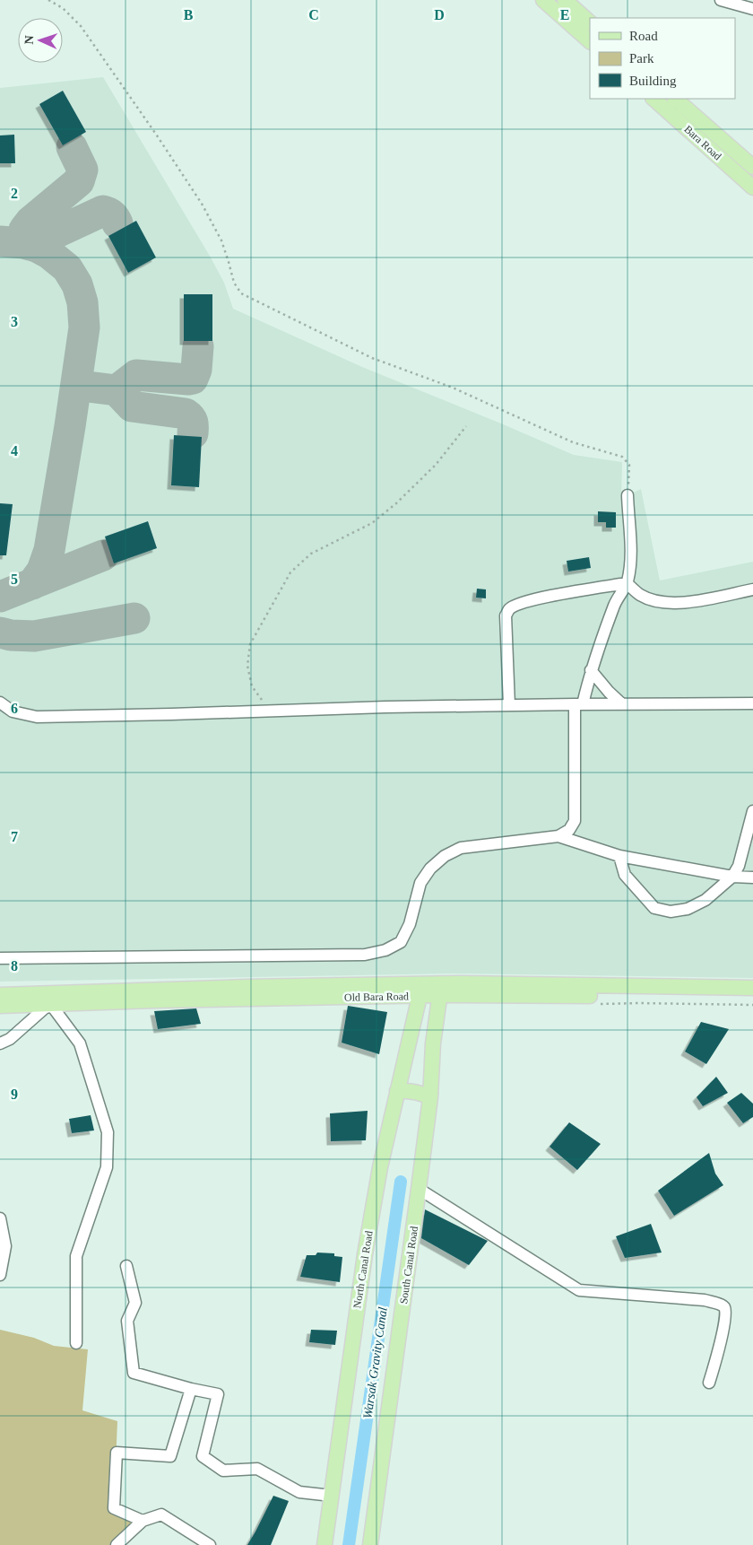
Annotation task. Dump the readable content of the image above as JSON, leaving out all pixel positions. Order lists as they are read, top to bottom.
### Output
{
  "streets": {
    "main road": [
      "Bara Road",
      "Old Bara Road",
      "South Canal Road",
      "North Canal Road"
    ]
  },
  "crossings": [
    ["Old Bara Road", "South Canal Road"],
    ["Old Bara Road", "North Canal Road"]
  ],
  "water": ["Warsak Gravity Canal"],
  "legend": ["Road", "Park", "Building"],
  "north": "left",
  "grid": {
    "columns": [
      "B",
      "C",
      "D",
      "E"
    ],
    "rows": [
      "2",
      "3",
      "4",
      "5",
      "6",
      "7",
      "8",
      "9"
    ]
  }
}
